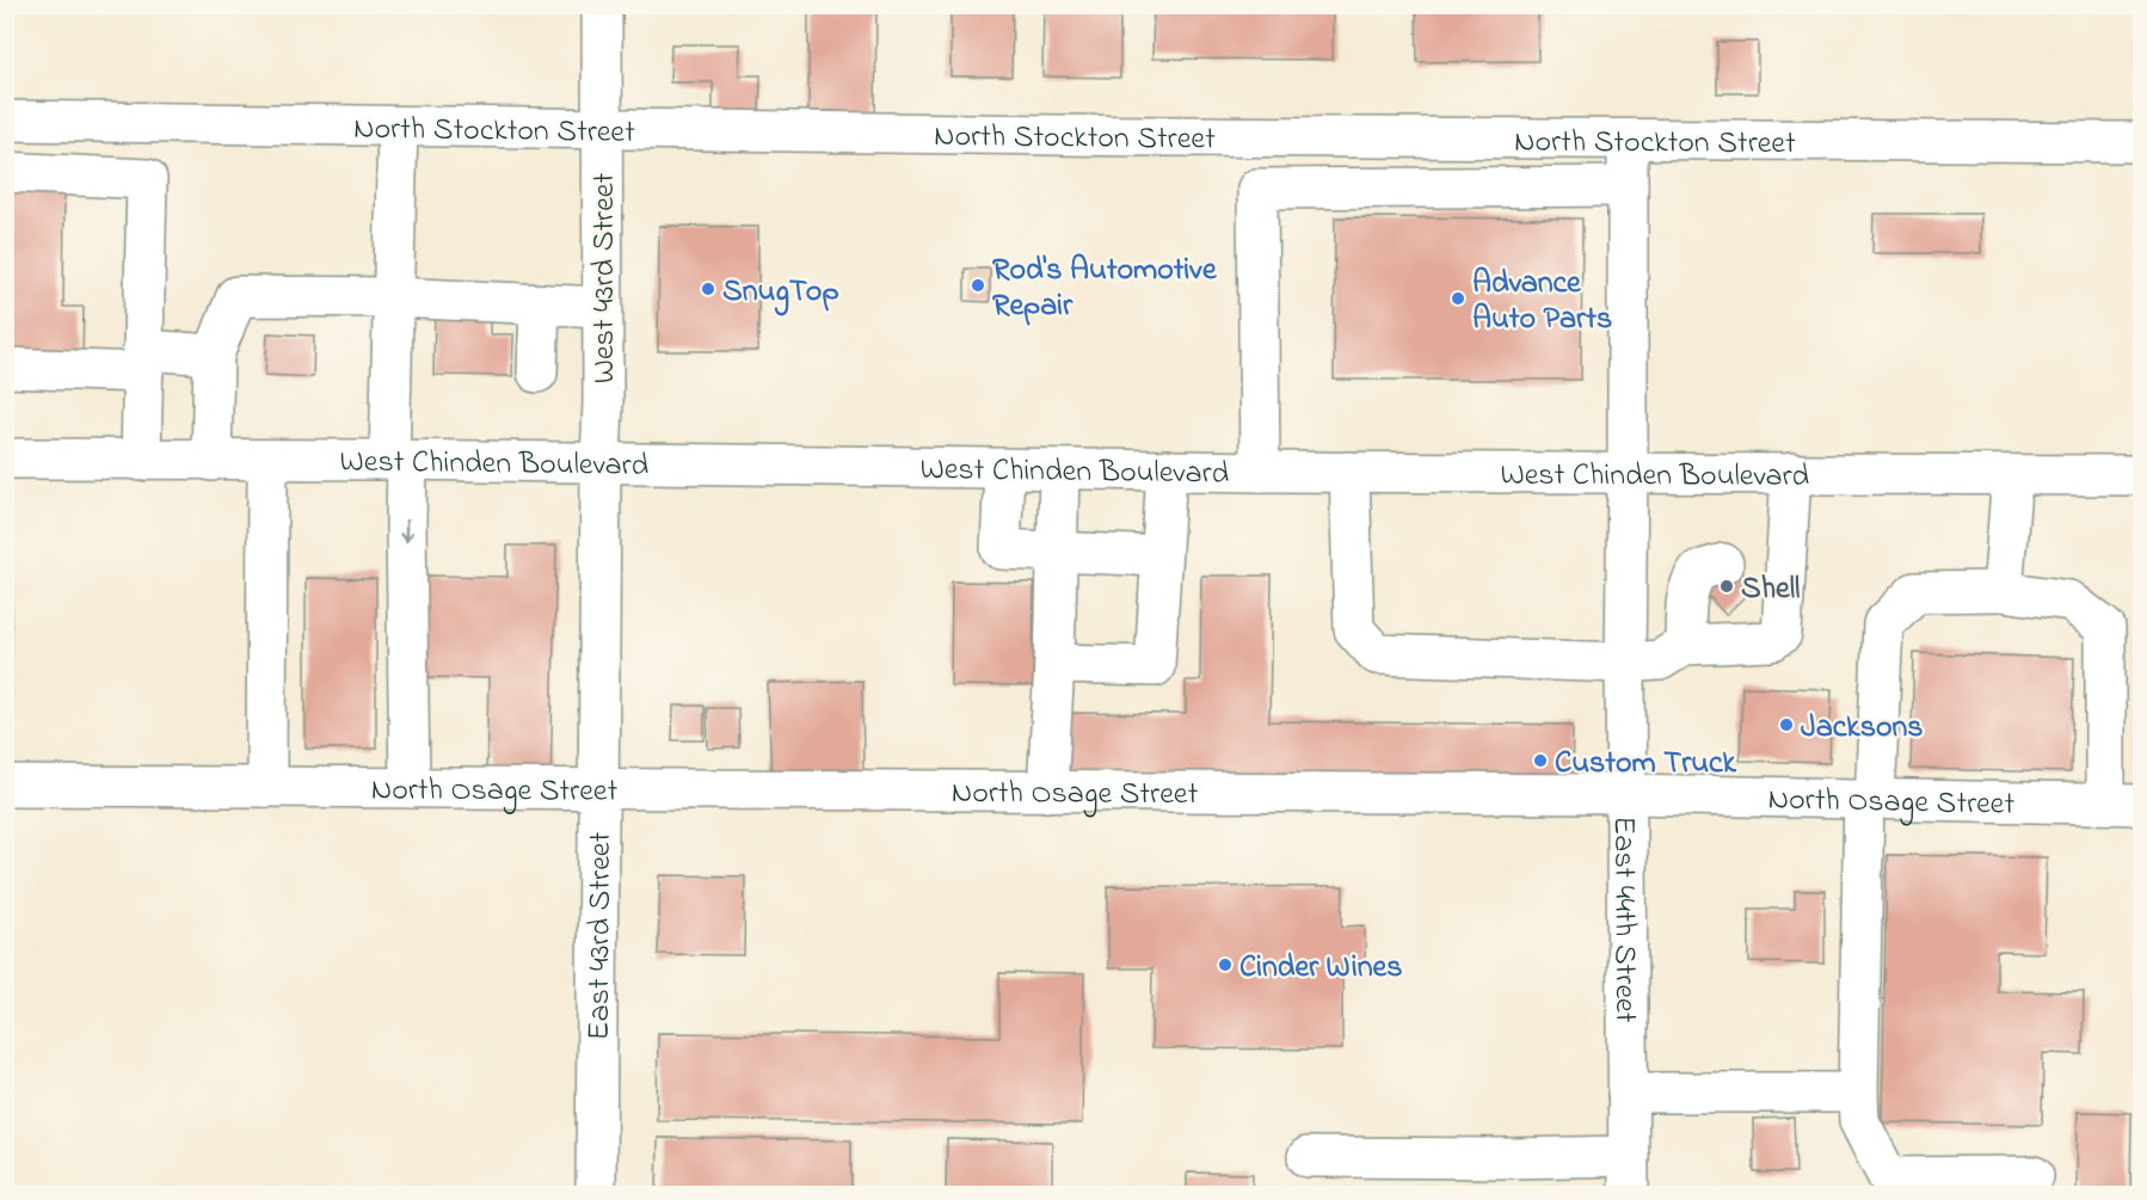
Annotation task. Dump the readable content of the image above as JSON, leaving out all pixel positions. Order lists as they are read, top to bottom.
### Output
{
  "streets": {
    "street": [
      "North Stockton Street",
      "West 43rd Street",
      "West Chinden Boulevard",
      "North Osage Street",
      "East 44th Street",
      "East 43rd Street"
    ]
  },
  "crossings": [
    ["North Stockton Street", "West 43rd Street"],
    ["North Stockton Street", "East 44th Street"],
    ["West 43rd Street", "West Chinden Boulevard"],
    ["West 43rd Street", "East 43rd Street"],
    ["West Chinden Boulevard", "East 44th Street"],
    ["West Chinden Boulevard", "East 43rd Street"],
    ["North Osage Street", "East 44th Street"],
    ["North Osage Street", "East 43rd Street"]
  ],
  "places": [
    "Rod's Automotive Repair",
    "SnugTop",
    "Advance Auto Parts",
    "Shell",
    "Jacksons",
    "Custom Truck",
    "Cinder Wines"
  ]
}
